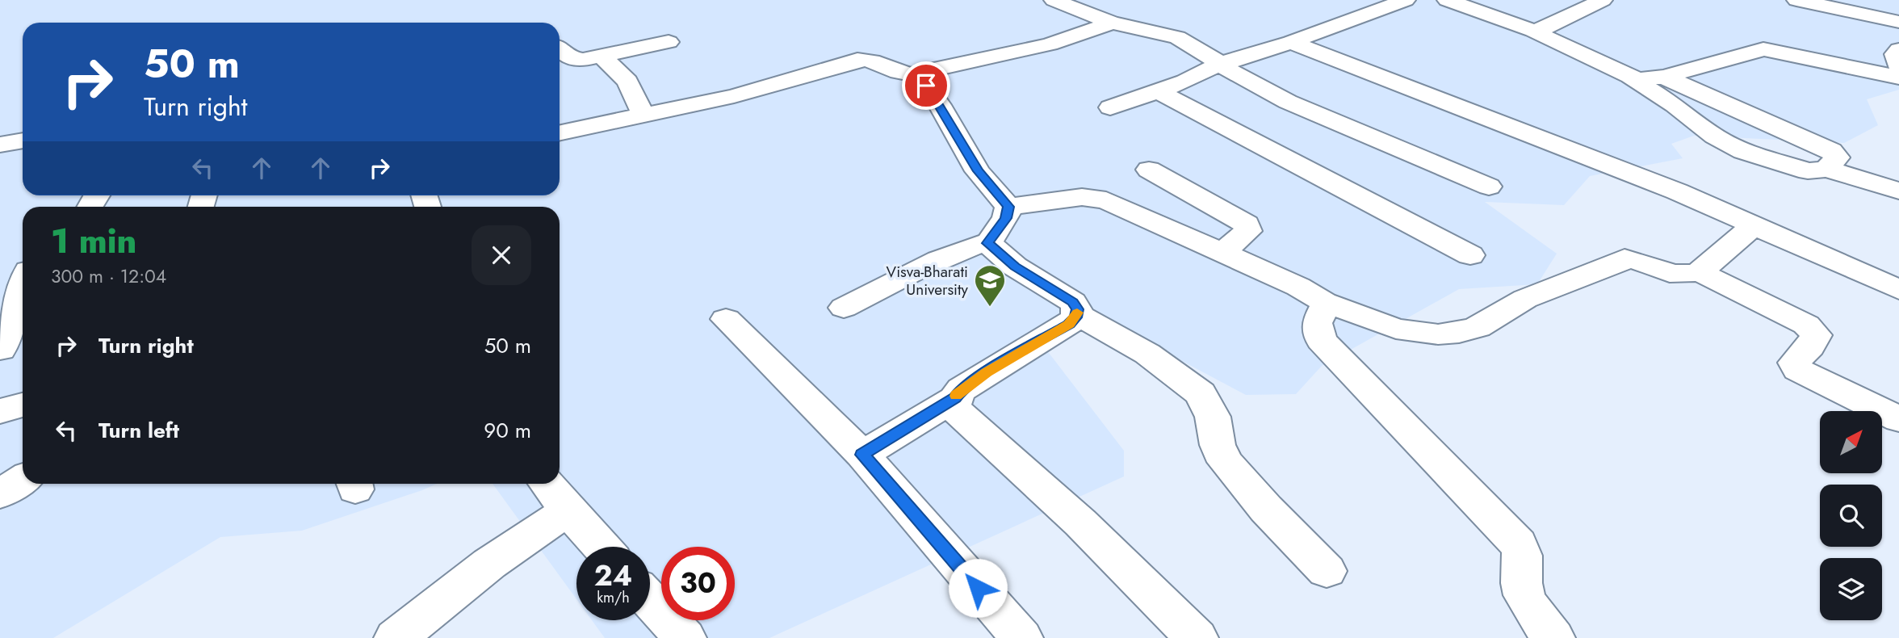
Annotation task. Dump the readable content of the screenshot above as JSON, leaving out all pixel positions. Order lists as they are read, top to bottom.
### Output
{
  "places": {
    "school or university": ["Visva-Bharati University"]
  },
  "north": "top right",
  "page": {
    "turn": ["50 m", "Turn right"],
    "heading": ["1 min", "300 m · 12:04"],
    "list": [
      {
        "name": "Turn right",
        "value": "50 m"
      },
      {
        "name": "Turn left",
        "value": "90 m"
      }
    ],
    "speed": "24 km/h",
    "limit": "30"
  }
}
